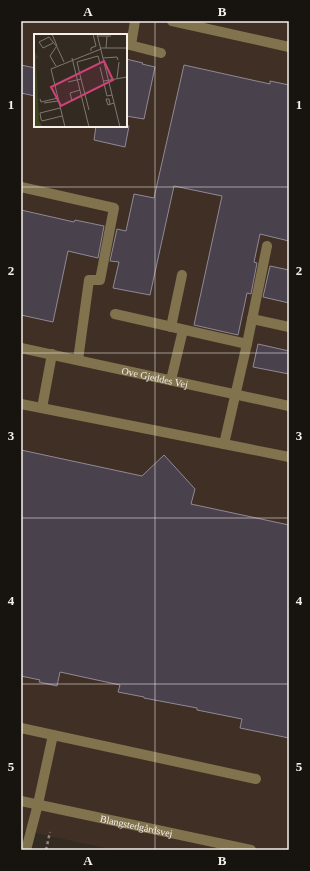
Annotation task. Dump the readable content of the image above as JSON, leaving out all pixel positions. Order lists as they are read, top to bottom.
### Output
{
  "streets": {
    "street": ["Ove Gjeddes Vej", "Blangstedgårdsvej"]
  },
  "grid": {
    "columns": ["A", "B"],
    "rows": [
      "1",
      "2",
      "3",
      "4",
      "5"
    ]
  }
}
